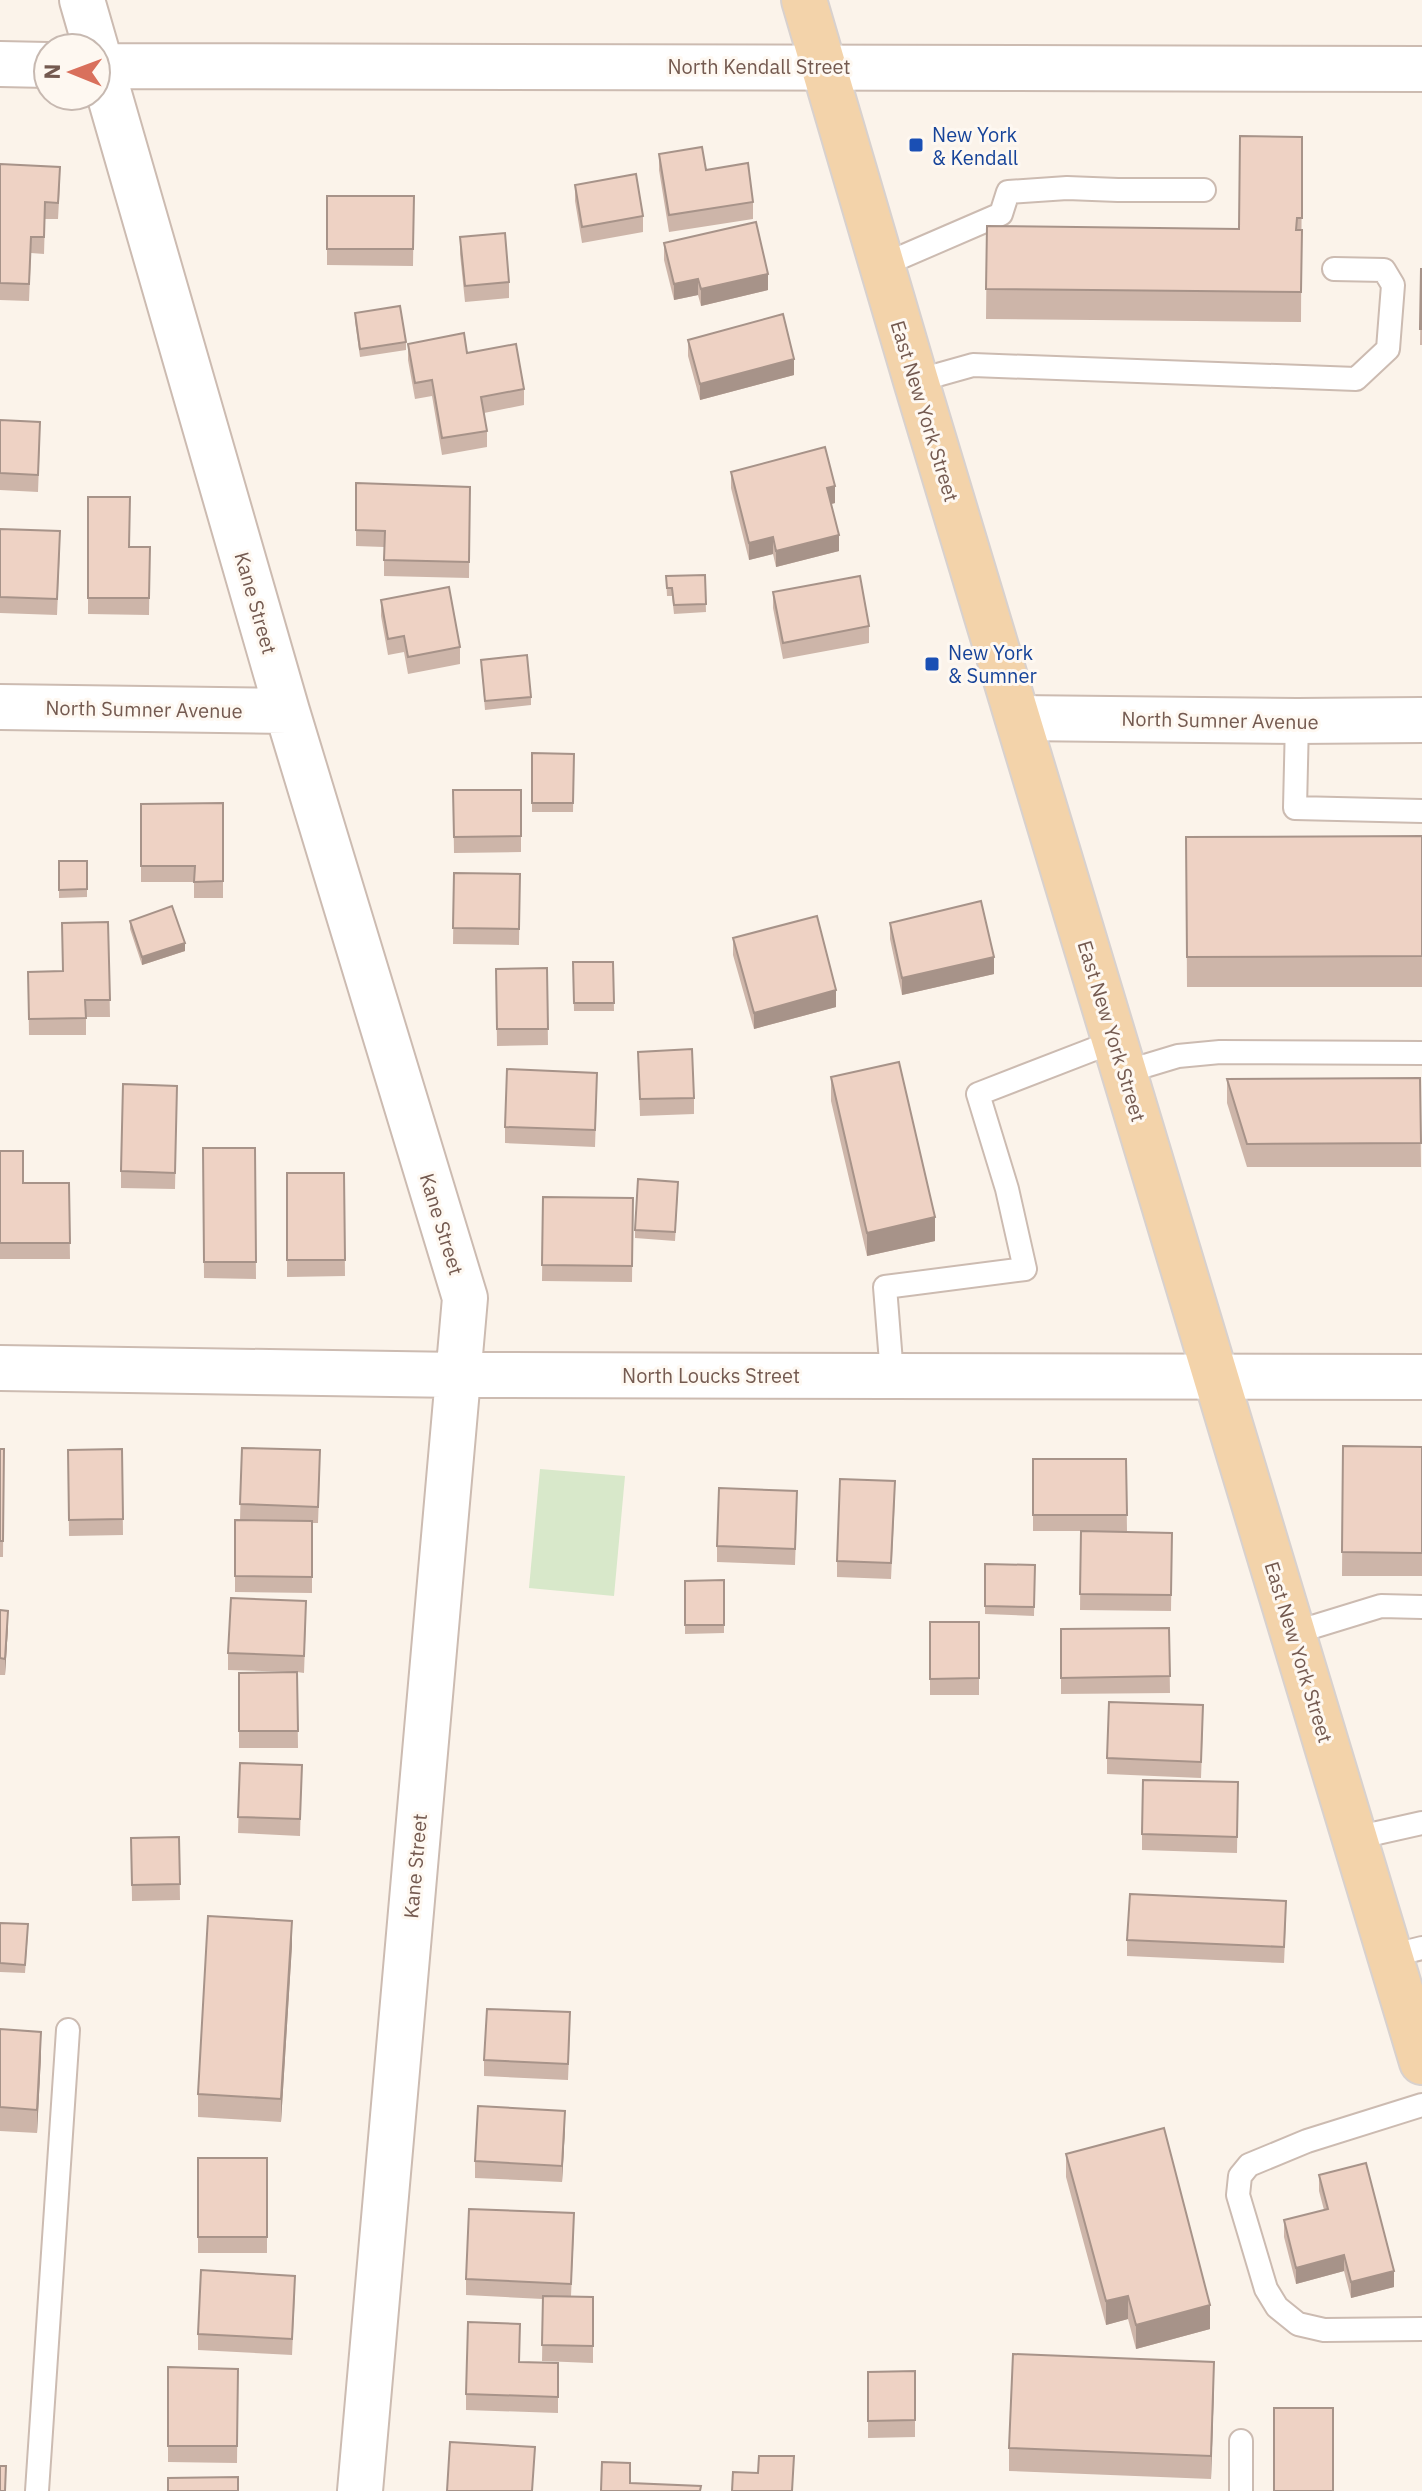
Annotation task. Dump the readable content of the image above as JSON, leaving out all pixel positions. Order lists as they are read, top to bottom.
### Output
{
  "streets": {
    "main road": ["East New York Street"],
    "street": [
      "North Kendall Street",
      "Kane Street",
      "North Sumner Avenue",
      "North Loucks Street"
    ]
  },
  "crossings": [
    ["North Kendall Street", "East New York Street"],
    ["East New York Street", "North Sumner Avenue"],
    ["East New York Street", "North Loucks Street"],
    ["Kane Street", "North Sumner Avenue"],
    ["Kane Street", "North Loucks Street"]
  ],
  "places": {
    "transit": ["New York & Kendall", "New York & Sumner"]
  },
  "north": "left"
}
